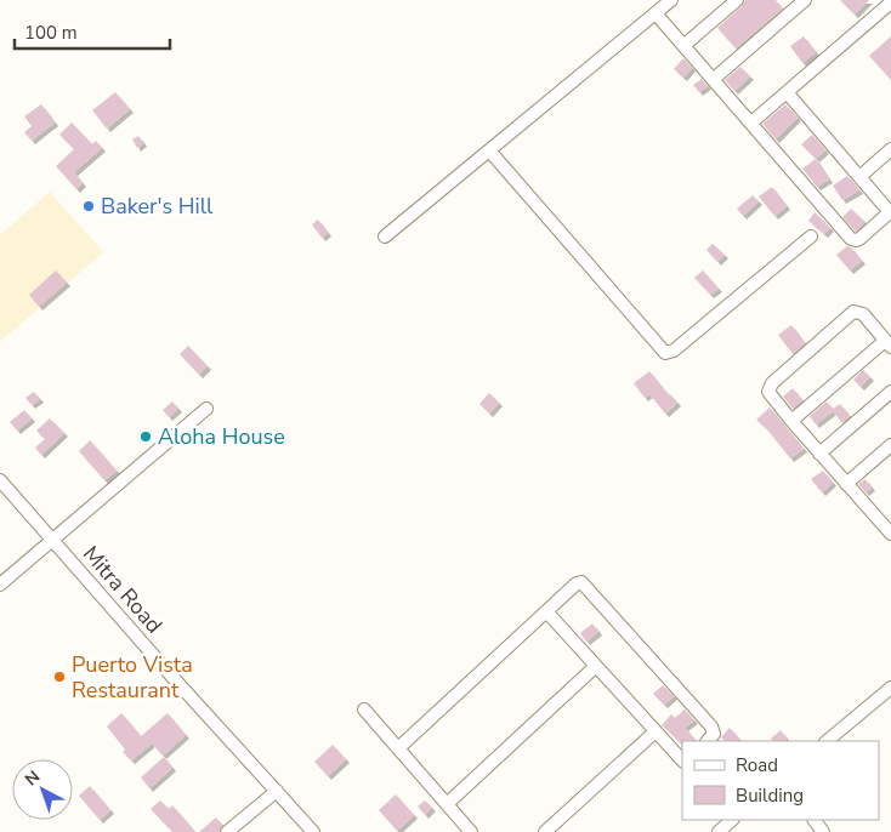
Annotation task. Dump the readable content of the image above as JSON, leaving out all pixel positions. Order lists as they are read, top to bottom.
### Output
{
  "streets": {
    "street": ["Mitra Road"]
  },
  "places": ["Baker's Hill", "Aloha House", "Puerto Vista Restaurant"],
  "legend": ["Road", "Building"],
  "scale_bar": "100 m",
  "north": "top left"
}
